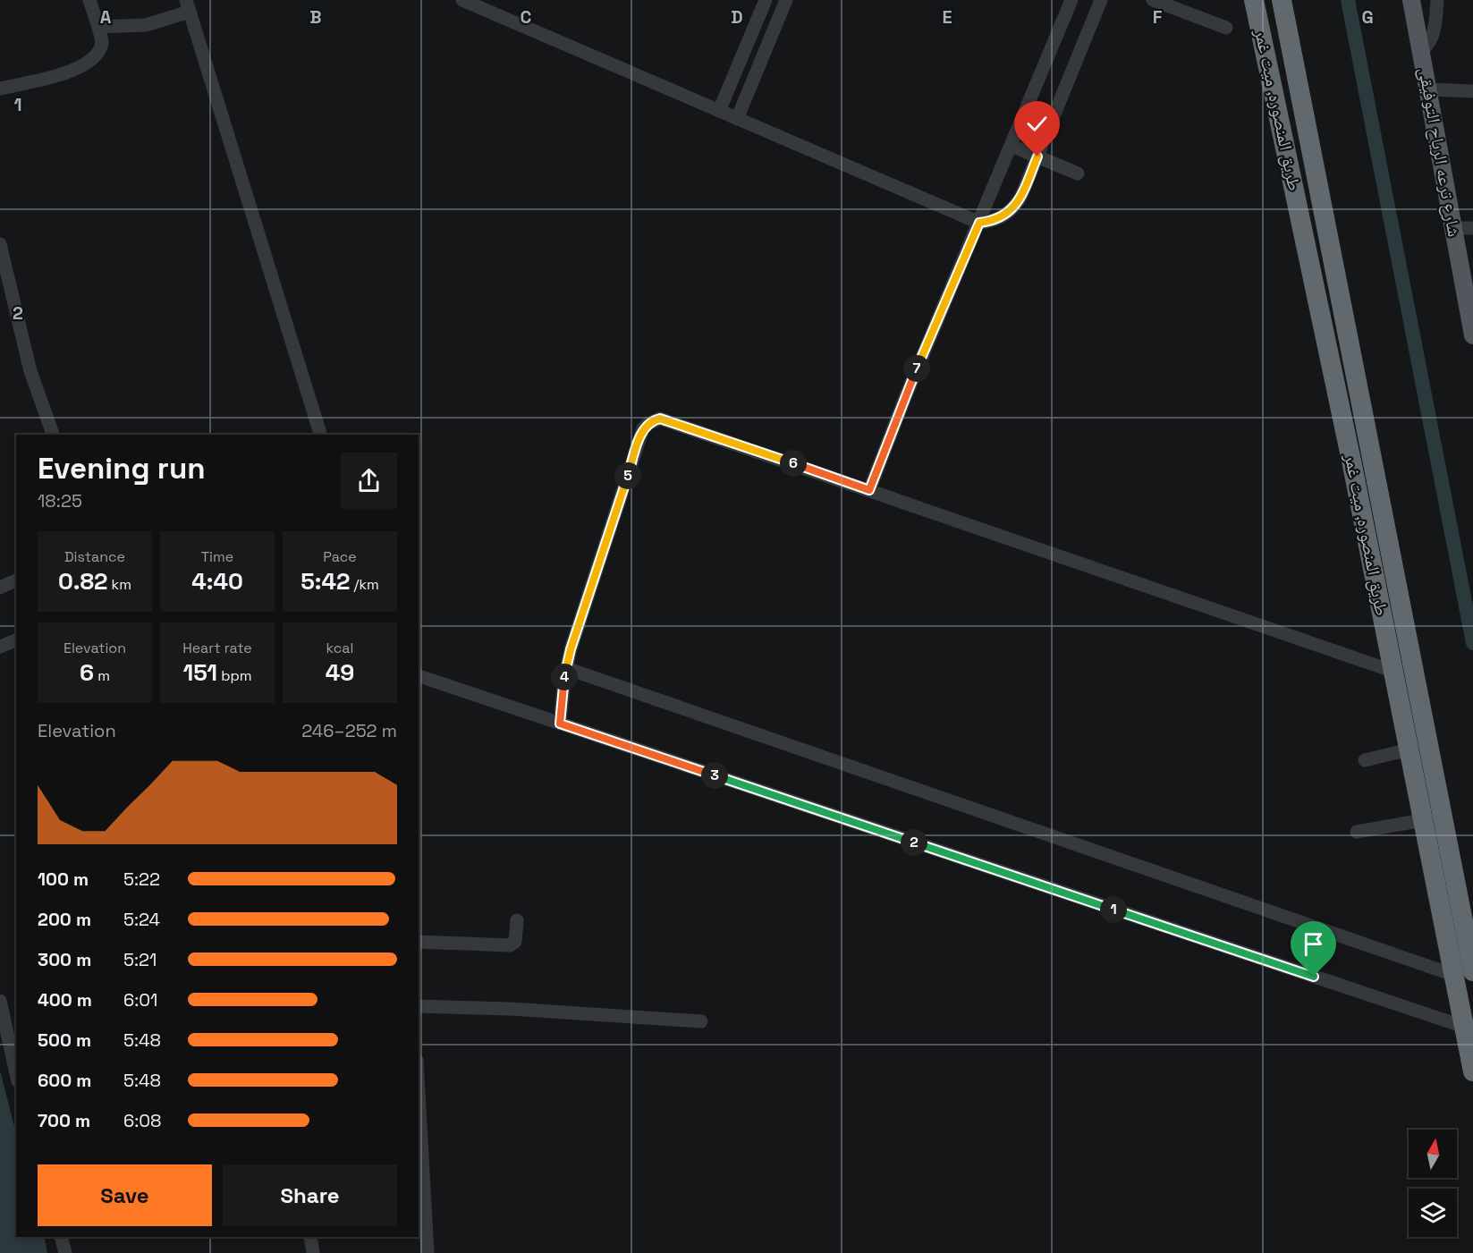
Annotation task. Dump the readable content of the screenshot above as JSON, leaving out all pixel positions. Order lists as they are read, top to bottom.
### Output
{
  "streets": {
    "highway": ["طريق المنصوره, ميت غمر"],
    "main road": ["شارع ترعه الرياح التوفيقى"]
  },
  "north": "top",
  "page": {
    "pins": [
      "7",
      "6",
      "5",
      "4",
      "3",
      "2",
      "1"
    ],
    "heading": ["Evening run", "18:25"],
    "stats": [
      ["Distance", "0.82 km"],
      ["Time", "4:40"],
      ["Pace", "5:42 /km"],
      ["Elevation", "6 m"],
      ["Heart rate", "151 bpm"],
      ["kcal", "49"]
    ],
    "chart": ["Elevation", "246–252 m"],
    "list": [
      {
        "name": "100 m",
        "note": "5:22"
      },
      {
        "name": "200 m",
        "note": "5:24"
      },
      {
        "name": "300 m",
        "note": "5:21"
      },
      {
        "name": "400 m",
        "note": "6:01"
      },
      {
        "name": "500 m",
        "note": "5:48"
      },
      {
        "name": "600 m",
        "note": "5:48"
      },
      {
        "name": "700 m",
        "note": "6:08"
      }
    ],
    "buttons": ["Save", "Share"]
  },
  "grid": {
    "columns": [
      "A",
      "B",
      "C",
      "D",
      "E",
      "F",
      "G"
    ],
    "rows": ["1", "2"]
  }
}
